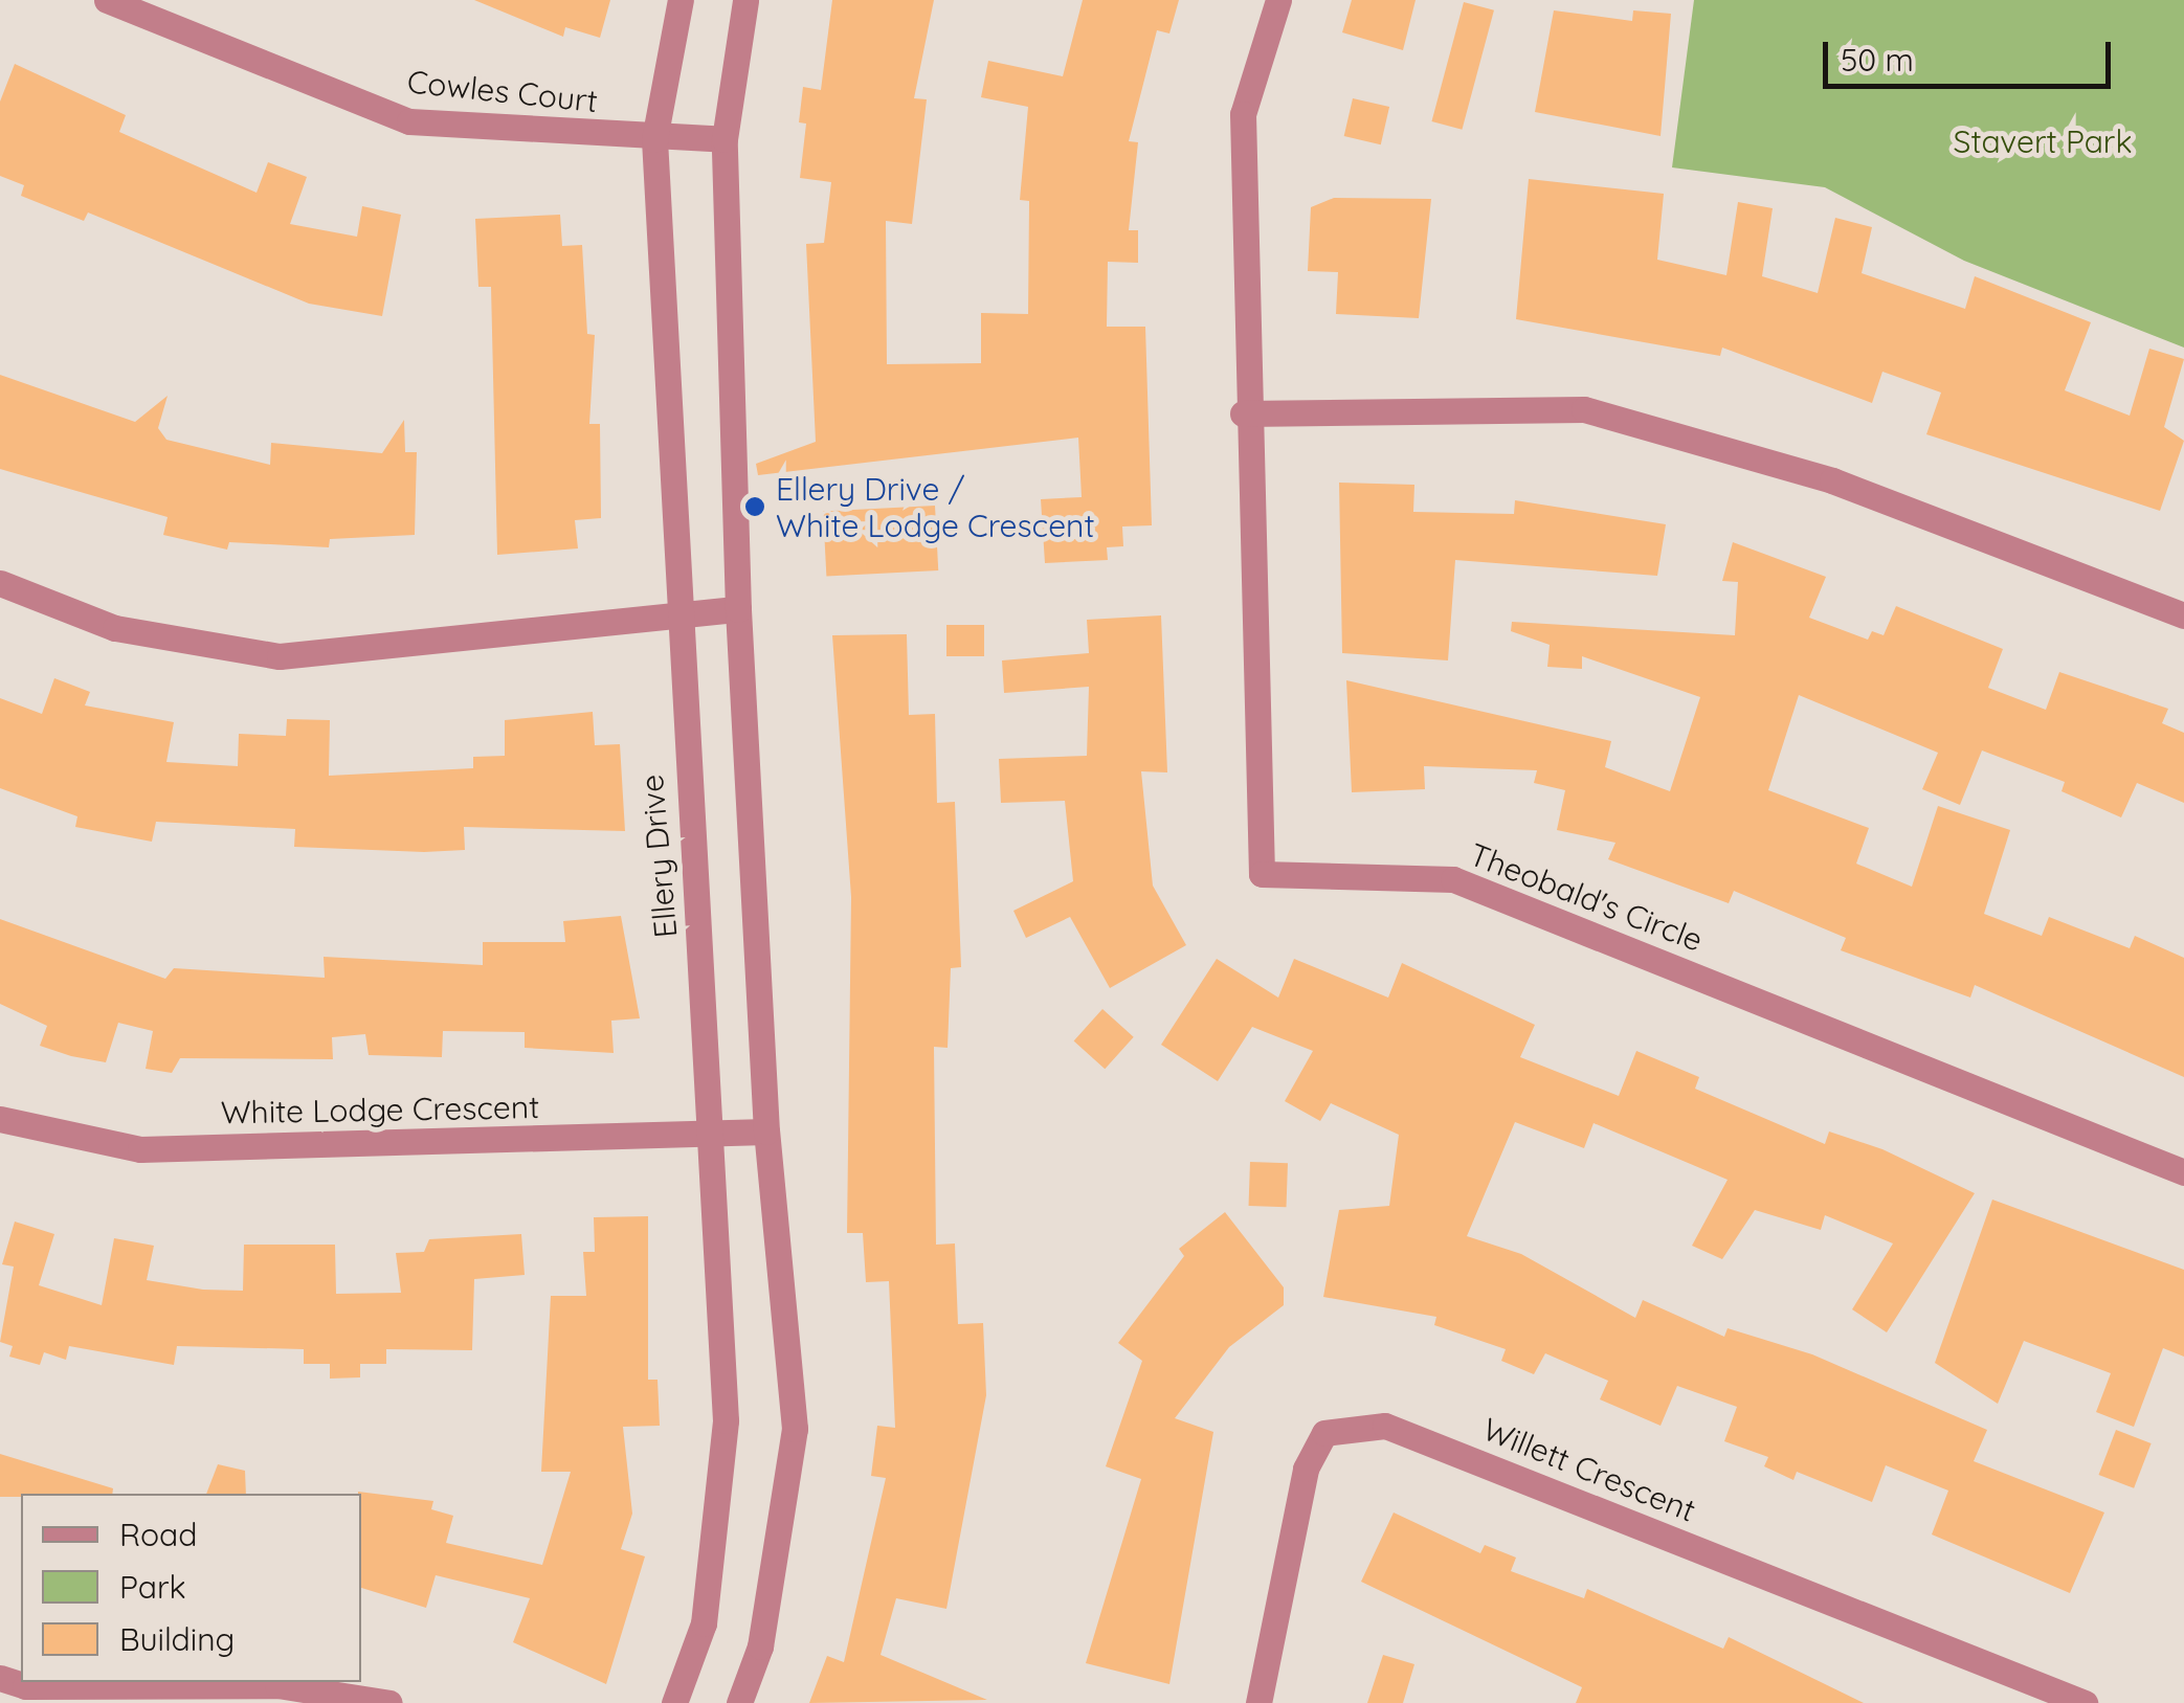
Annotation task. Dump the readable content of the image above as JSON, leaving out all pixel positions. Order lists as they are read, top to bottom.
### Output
{
  "streets": {
    "street": [
      "Cowles Court",
      "Ellery Drive",
      "Theobald's Circle",
      "White Lodge Crescent",
      "Willett Crescent"
    ]
  },
  "crossings": [
    ["Cowles Court", "Ellery Drive"],
    ["Ellery Drive", "White Lodge Crescent"]
  ],
  "parks": ["Stavert Park"],
  "places": ["Ellery Drive / White Lodge Crescent"],
  "legend": ["Road", "Park", "Building"],
  "scale_bar": "50 m"
}
